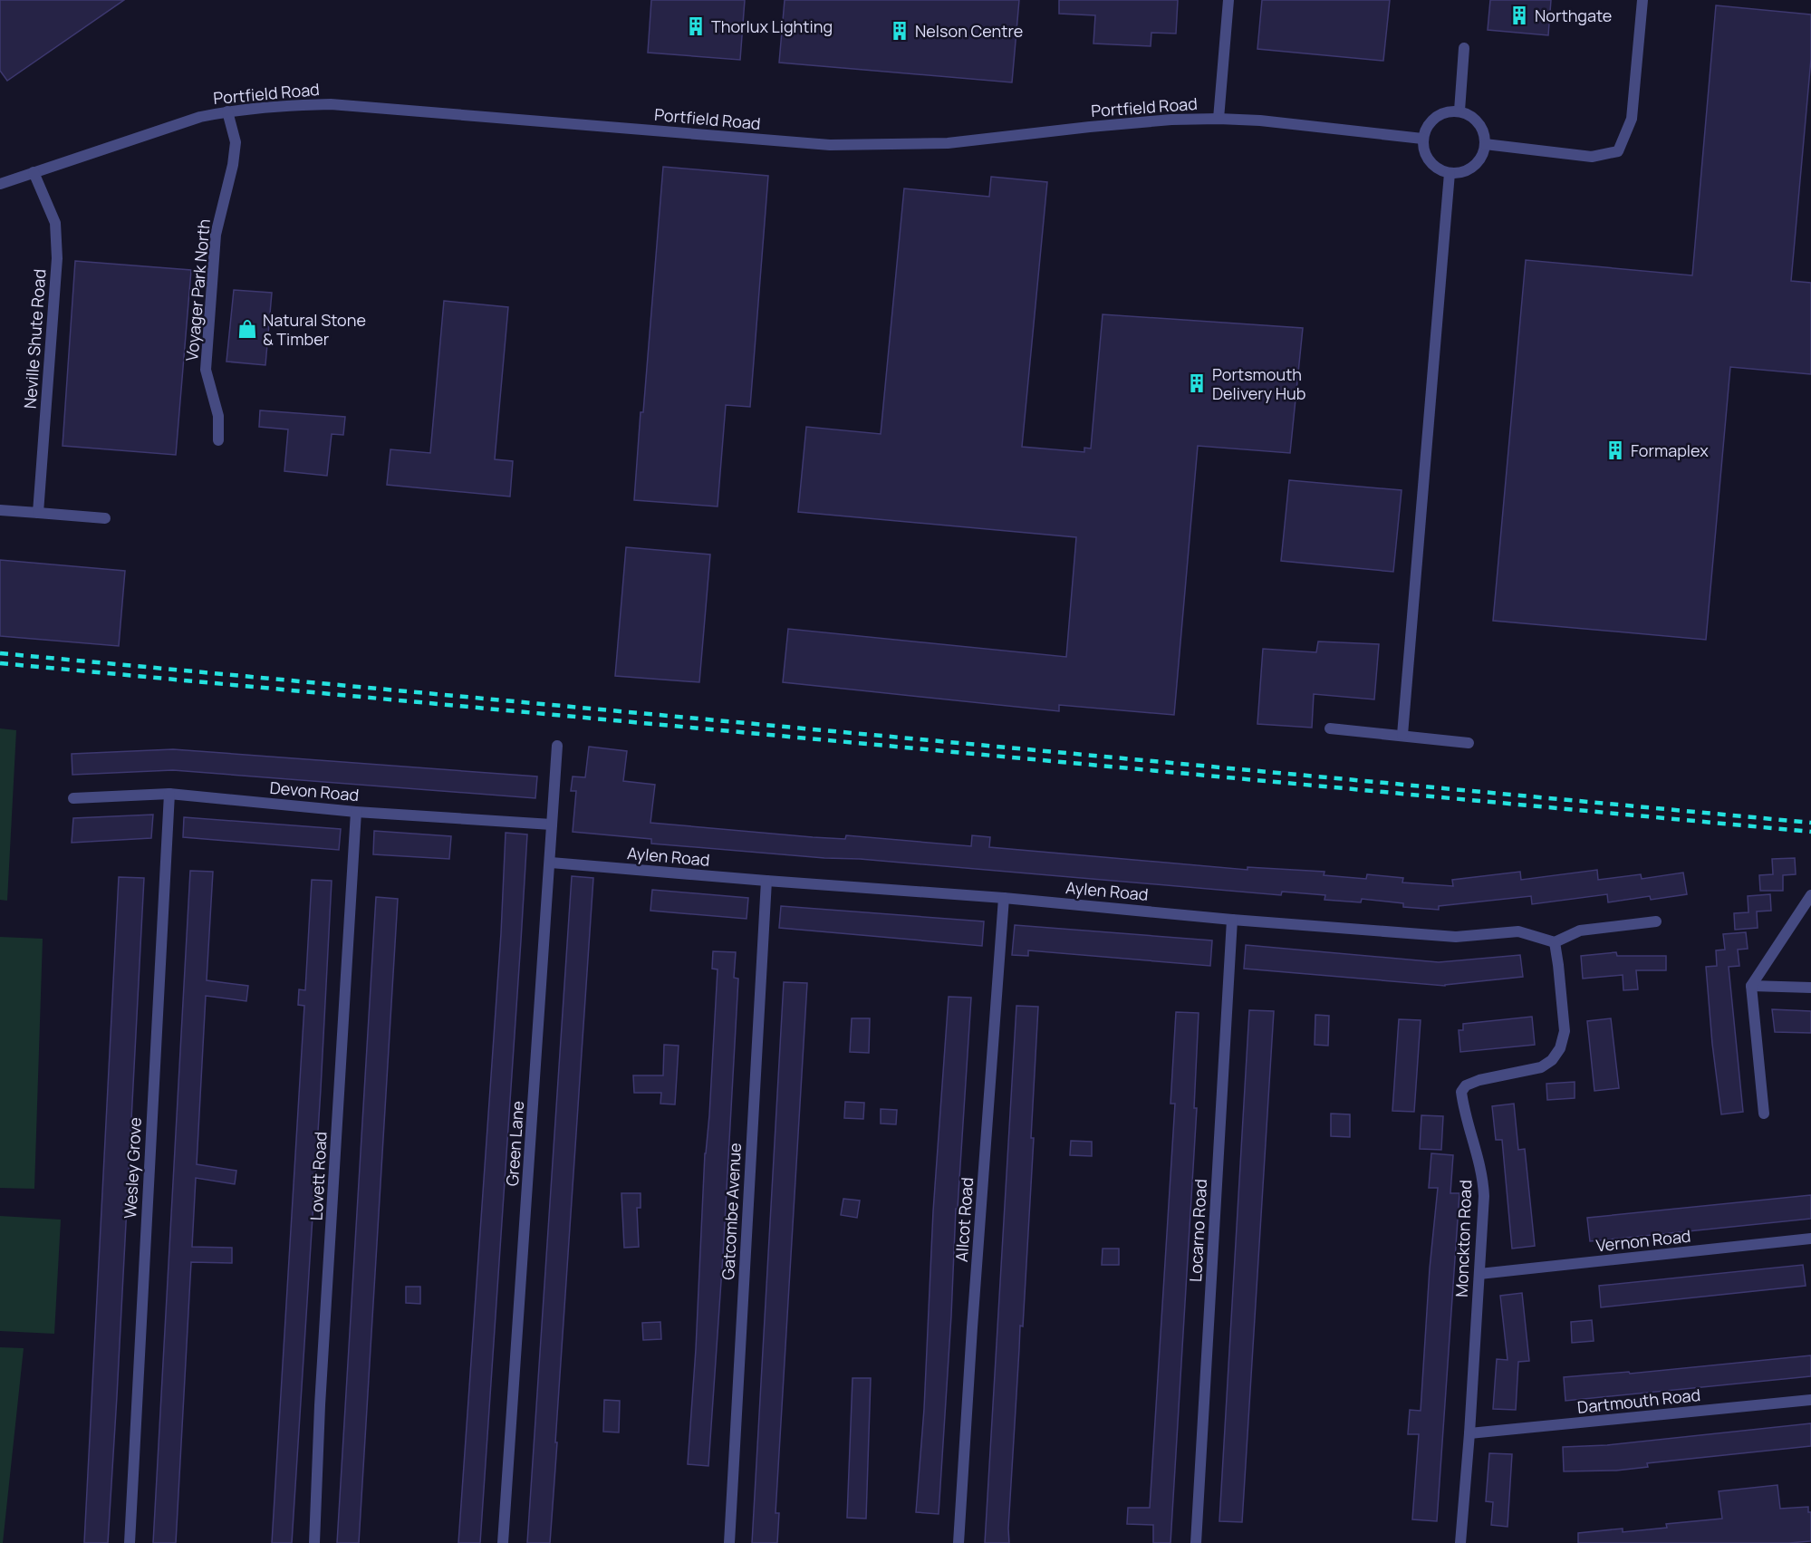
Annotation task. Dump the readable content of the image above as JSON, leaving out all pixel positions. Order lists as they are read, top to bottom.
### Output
{
  "streets": {
    "street": [
      "Portfield Road",
      "Voyager Park North",
      "Neville Shute Road",
      "Devon Road",
      "Aylen Road",
      "Green Lane",
      "Wesley Grove",
      "Lovett Road",
      "Gatcombe Avenue",
      "Allcot Road",
      "Locarno Road",
      "Monckton Road",
      "Vernon Road",
      "Dartmouth Road"
    ]
  },
  "crossings": [
    ["Portfield Road", "Voyager Park North"],
    ["Portfield Road", "Neville Shute Road"],
    ["Devon Road", "Green Lane"],
    ["Devon Road", "Wesley Grove"],
    ["Devon Road", "Lovett Road"],
    ["Aylen Road", "Green Lane"],
    ["Aylen Road", "Gatcombe Avenue"],
    ["Aylen Road", "Allcot Road"],
    ["Aylen Road", "Locarno Road"],
    ["Aylen Road", "Monckton Road"],
    ["Monckton Road", "Vernon Road"],
    ["Monckton Road", "Dartmouth Road"]
  ],
  "places": {
    "building": [
      "Northgate",
      "Thorlux Lighting",
      "Nelson Centre",
      "Portsmouth Delivery Hub",
      "Formaplex"
    ],
    "shop": ["Natural Stone & Timber"]
  }
}
